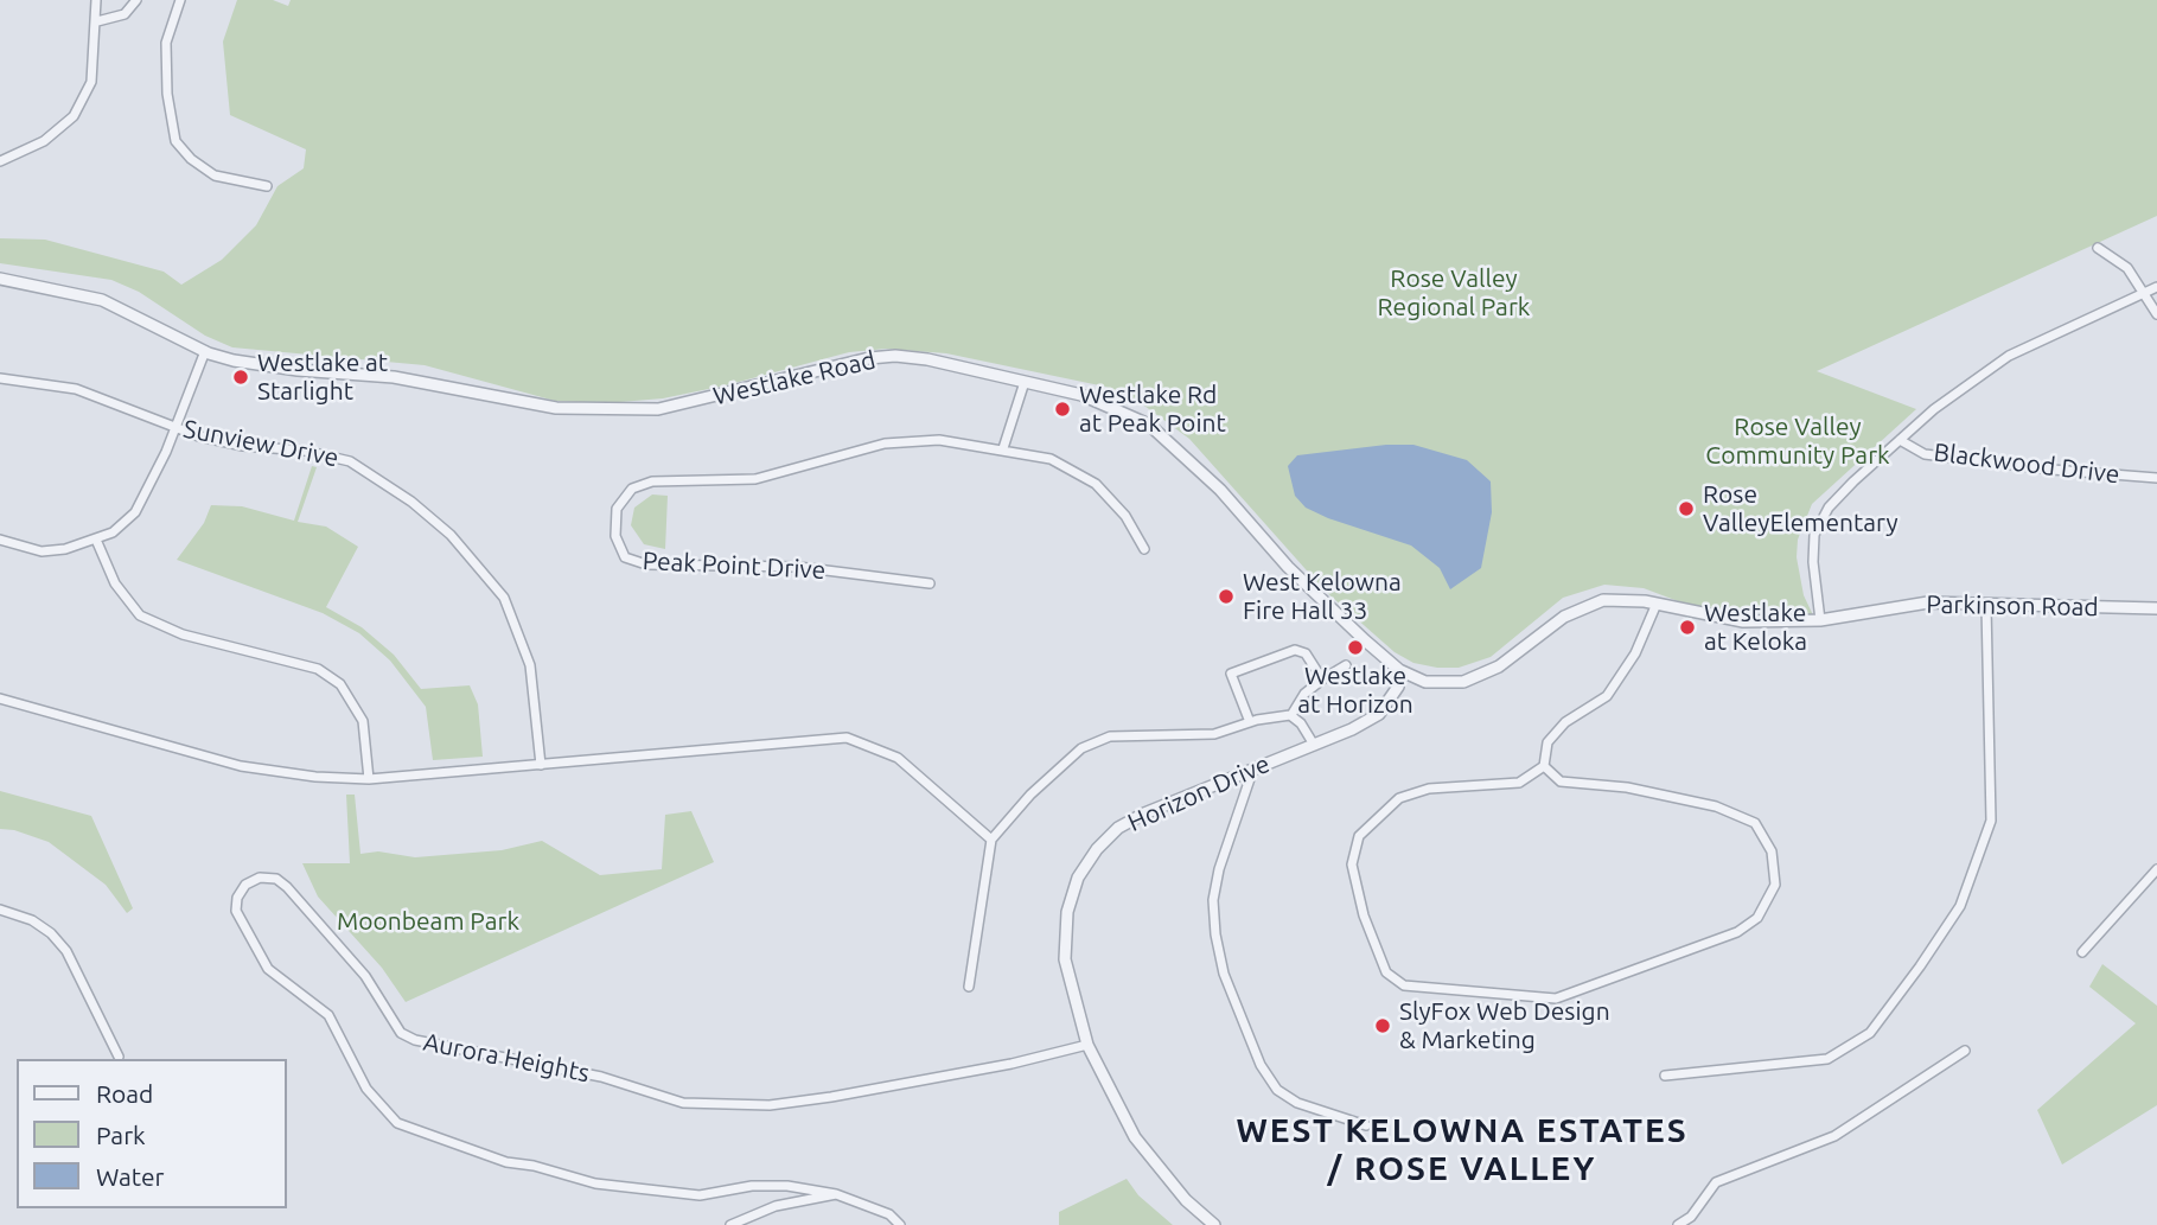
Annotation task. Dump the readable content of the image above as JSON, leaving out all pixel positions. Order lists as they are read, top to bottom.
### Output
{
  "streets": {
    "street": [
      "Westlake Road",
      "Sunview Drive",
      "Blackwood Drive",
      "Peak Point Drive",
      "Parkinson Road",
      "Horizon Drive",
      "Aurora Heights"
    ]
  },
  "crossings": [
    ["Westlake Road", "Parkinson Road"],
    ["Westlake Road", "Horizon Drive"],
    ["Horizon Drive", "Aurora Heights"]
  ],
  "districts": ["WEST KELOWNA ESTATES / ROSE VALLEY"],
  "parks": ["Rose Valley Regional Park", "Rose Valley Community Park", "Moonbeam Park"],
  "places": [
    "Westlake at Starlight",
    "Westlake Rd at Peak Point",
    "Rose ValleyElementary",
    "West Kelowna Fire Hall 33",
    "Westlake at Keloka",
    "Westlake at Horizon",
    "SlyFox Web Design & Marketing"
  ],
  "legend": ["Road", "Park", "Water"]
}
